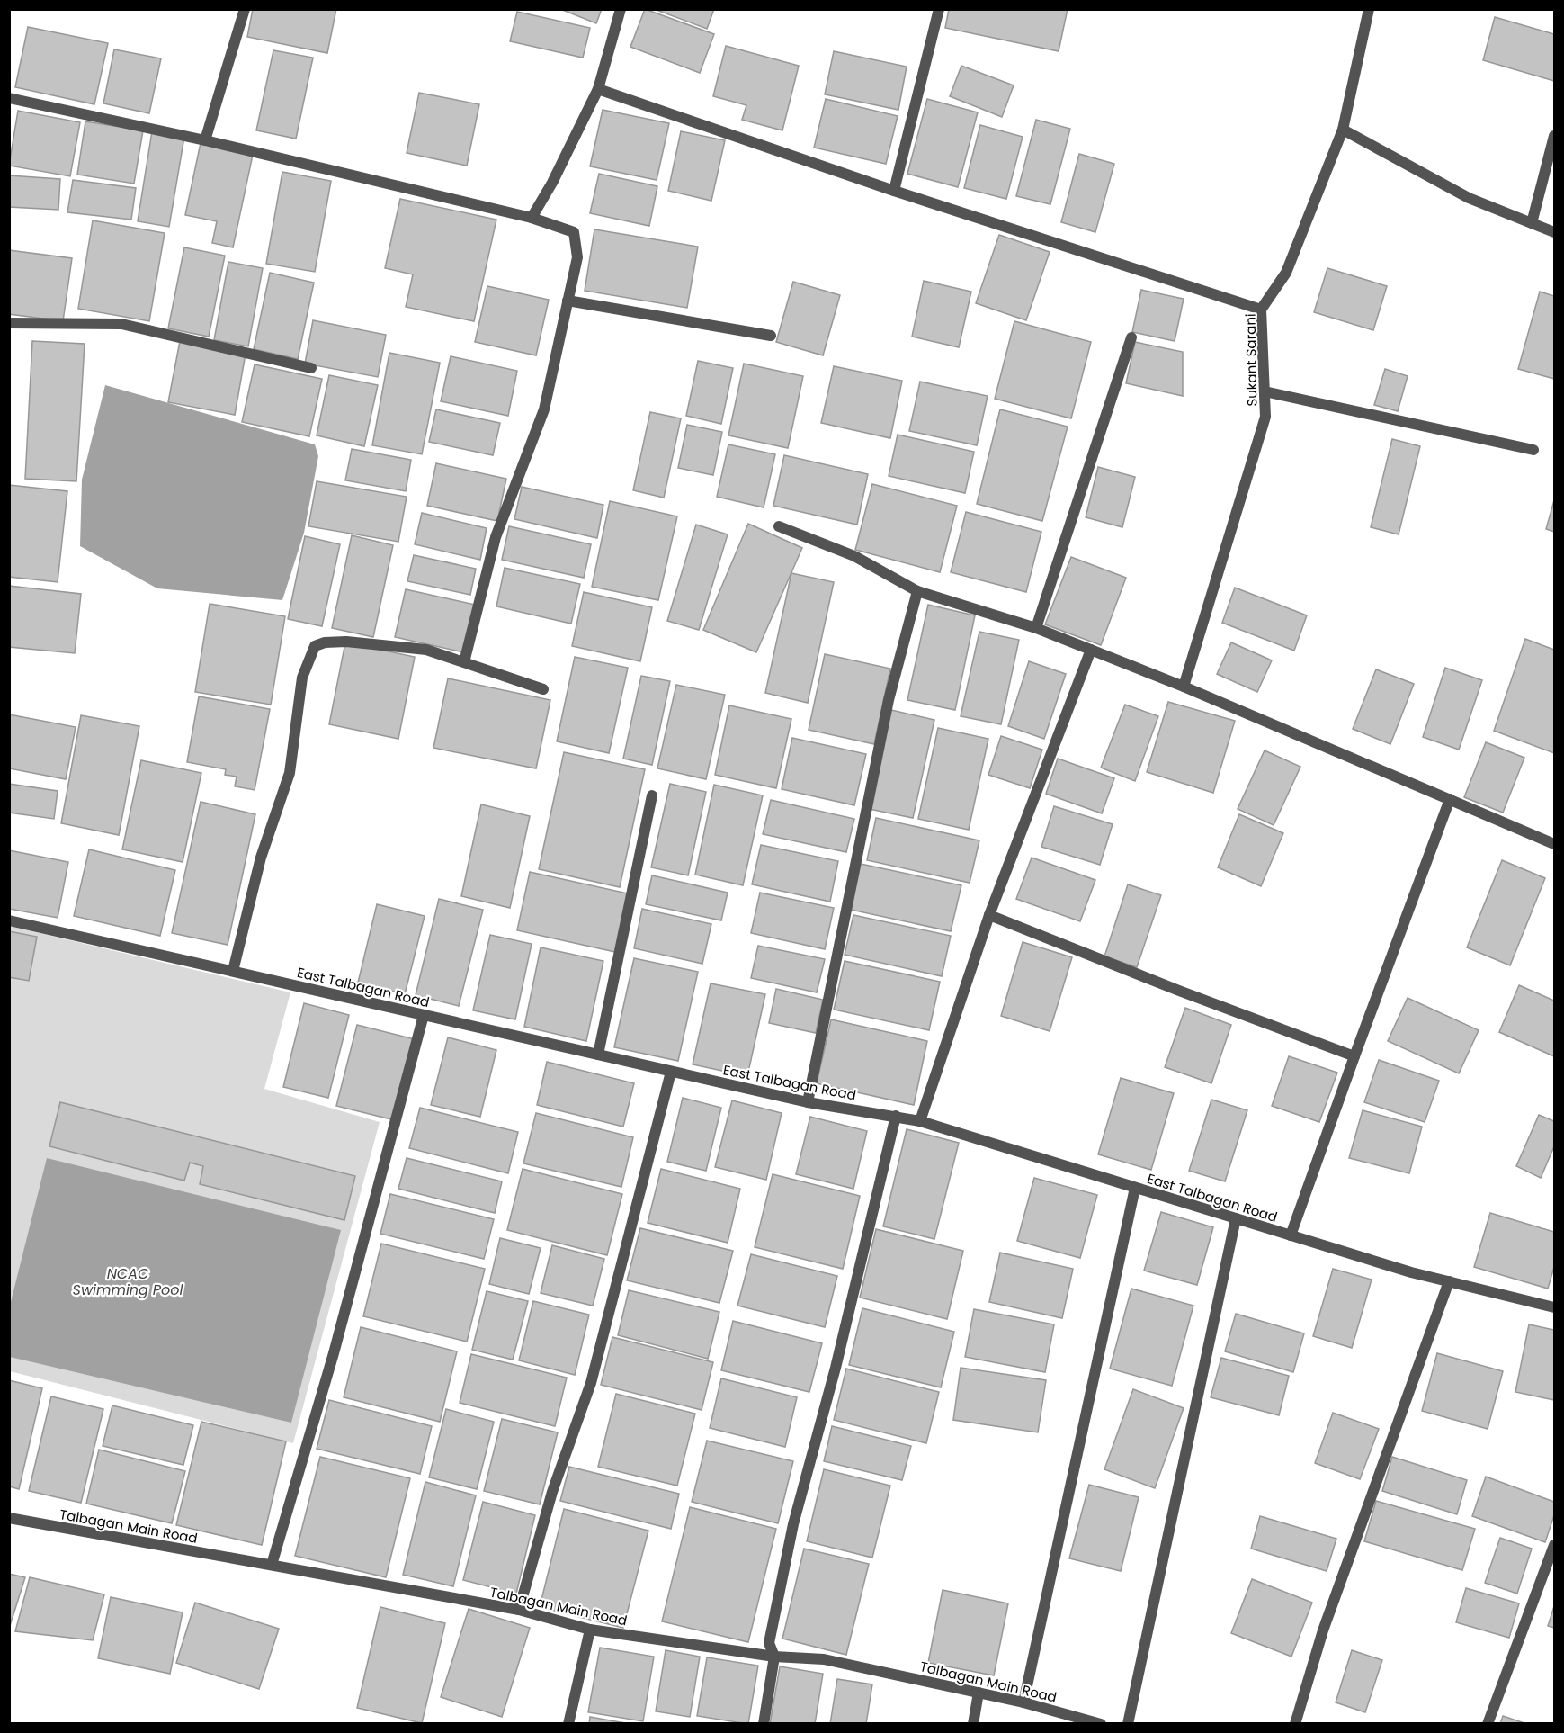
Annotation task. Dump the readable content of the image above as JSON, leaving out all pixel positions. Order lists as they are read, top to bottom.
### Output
{
  "streets": {
    "street": ["Sukant Sarani", "East Talbagan Road", "Talbagan Main Road"]
  },
  "water": ["NCAC Swimming Pool"]
}
